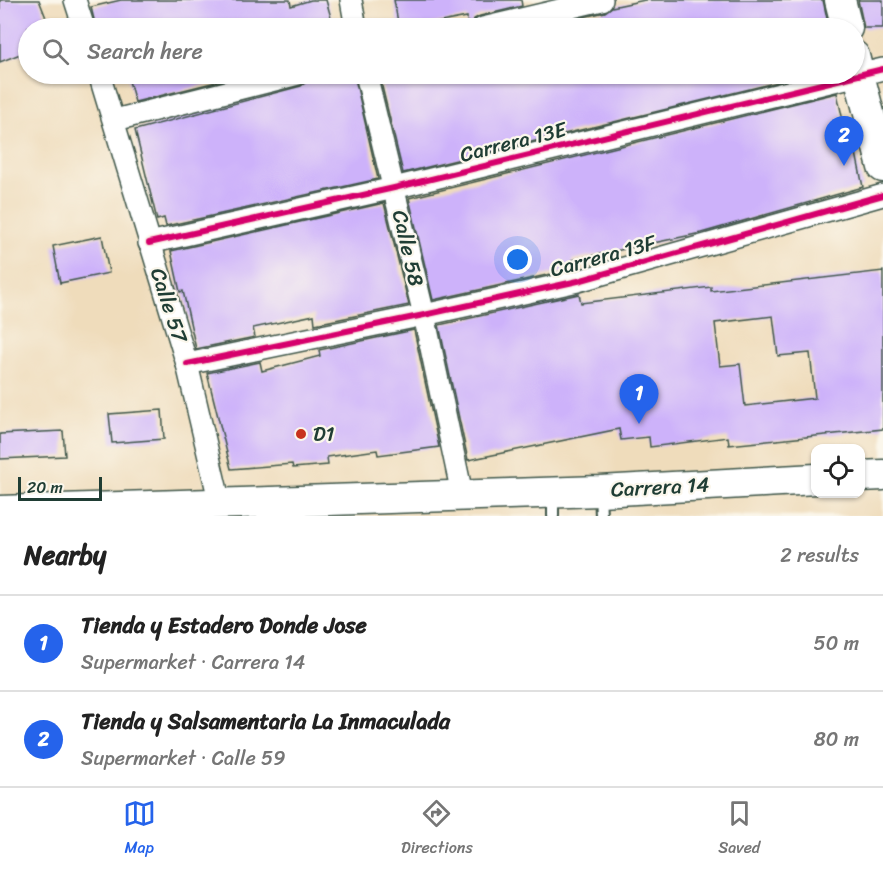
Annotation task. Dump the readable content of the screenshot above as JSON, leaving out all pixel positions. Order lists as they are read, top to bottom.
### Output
{
  "streets": {
    "main road": ["Carrera 14"],
    "street": [
      "Carrera 13E",
      "Calle 58",
      "Carrera 13F",
      "Calle 57"
    ]
  },
  "crossings": [
    ["Carrera 13E", "Calle 58"],
    ["Carrera 13E", "Calle 57"],
    ["Calle 58", "Carrera 13F"],
    ["Calle 58", "Carrera 14"],
    ["Carrera 13F", "Calle 57"],
    ["Calle 57", "Carrera 14"]
  ],
  "places": ["D1"],
  "scale_bar": "20 m",
  "page": {
    "search": "Search here",
    "pins": ["2", "1"],
    "scale": "20 m",
    "heading": ["Nearby", "2 results"],
    "list": [
      {
        "mark": "1",
        "name": "Tienda y Estadero Donde Jose",
        "note": "Supermarket · Carrera 14",
        "value": "50 m"
      },
      {
        "mark": "2",
        "name": "Tienda y Salsamentaria La Inmaculada",
        "note": "Supermarket · Calle 59",
        "value": "80 m"
      }
    ],
    "nav": ["Map", "Directions", "Saved"]
  }
}
